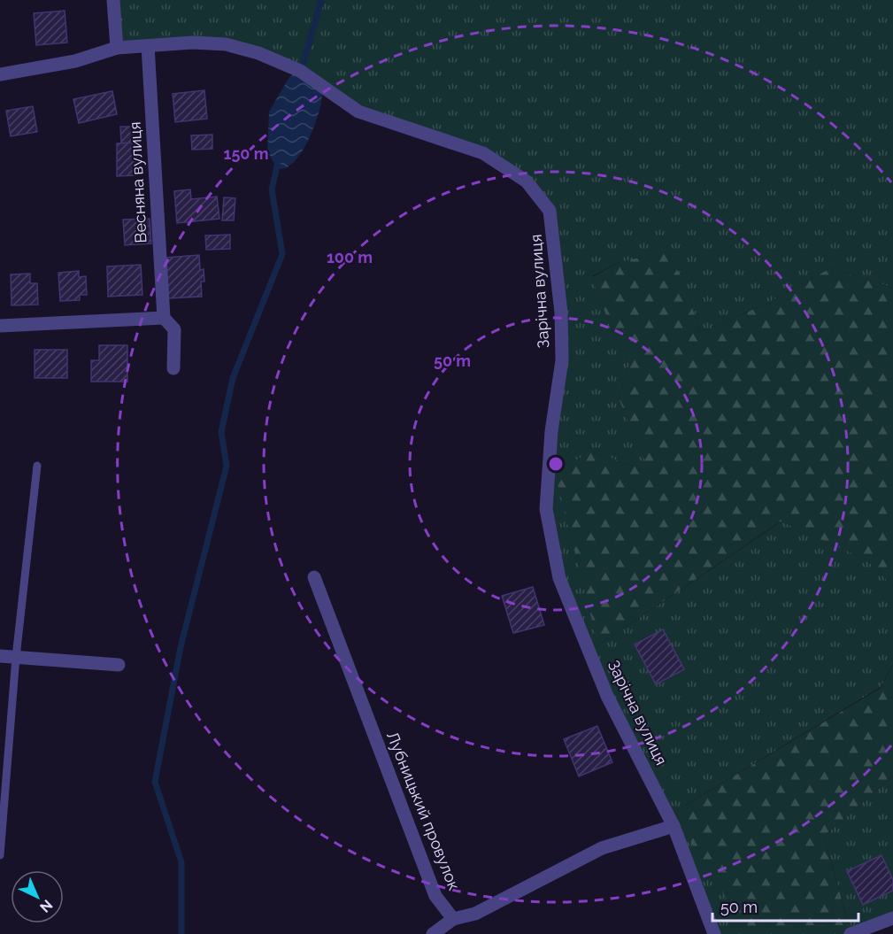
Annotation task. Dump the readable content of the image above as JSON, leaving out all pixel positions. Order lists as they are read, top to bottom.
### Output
{
  "streets": {
    "street": ["Весняна вулиця", "Зарічна вулиця", "Лубницький провулок"]
  },
  "crossings": [
    ["Весняна вулиця", "Зарічна вулиця"]
  ],
  "scale_bar": "50 m",
  "north": "bottom right",
  "rings": ["150 m", "100 m", "50 m"]
}
